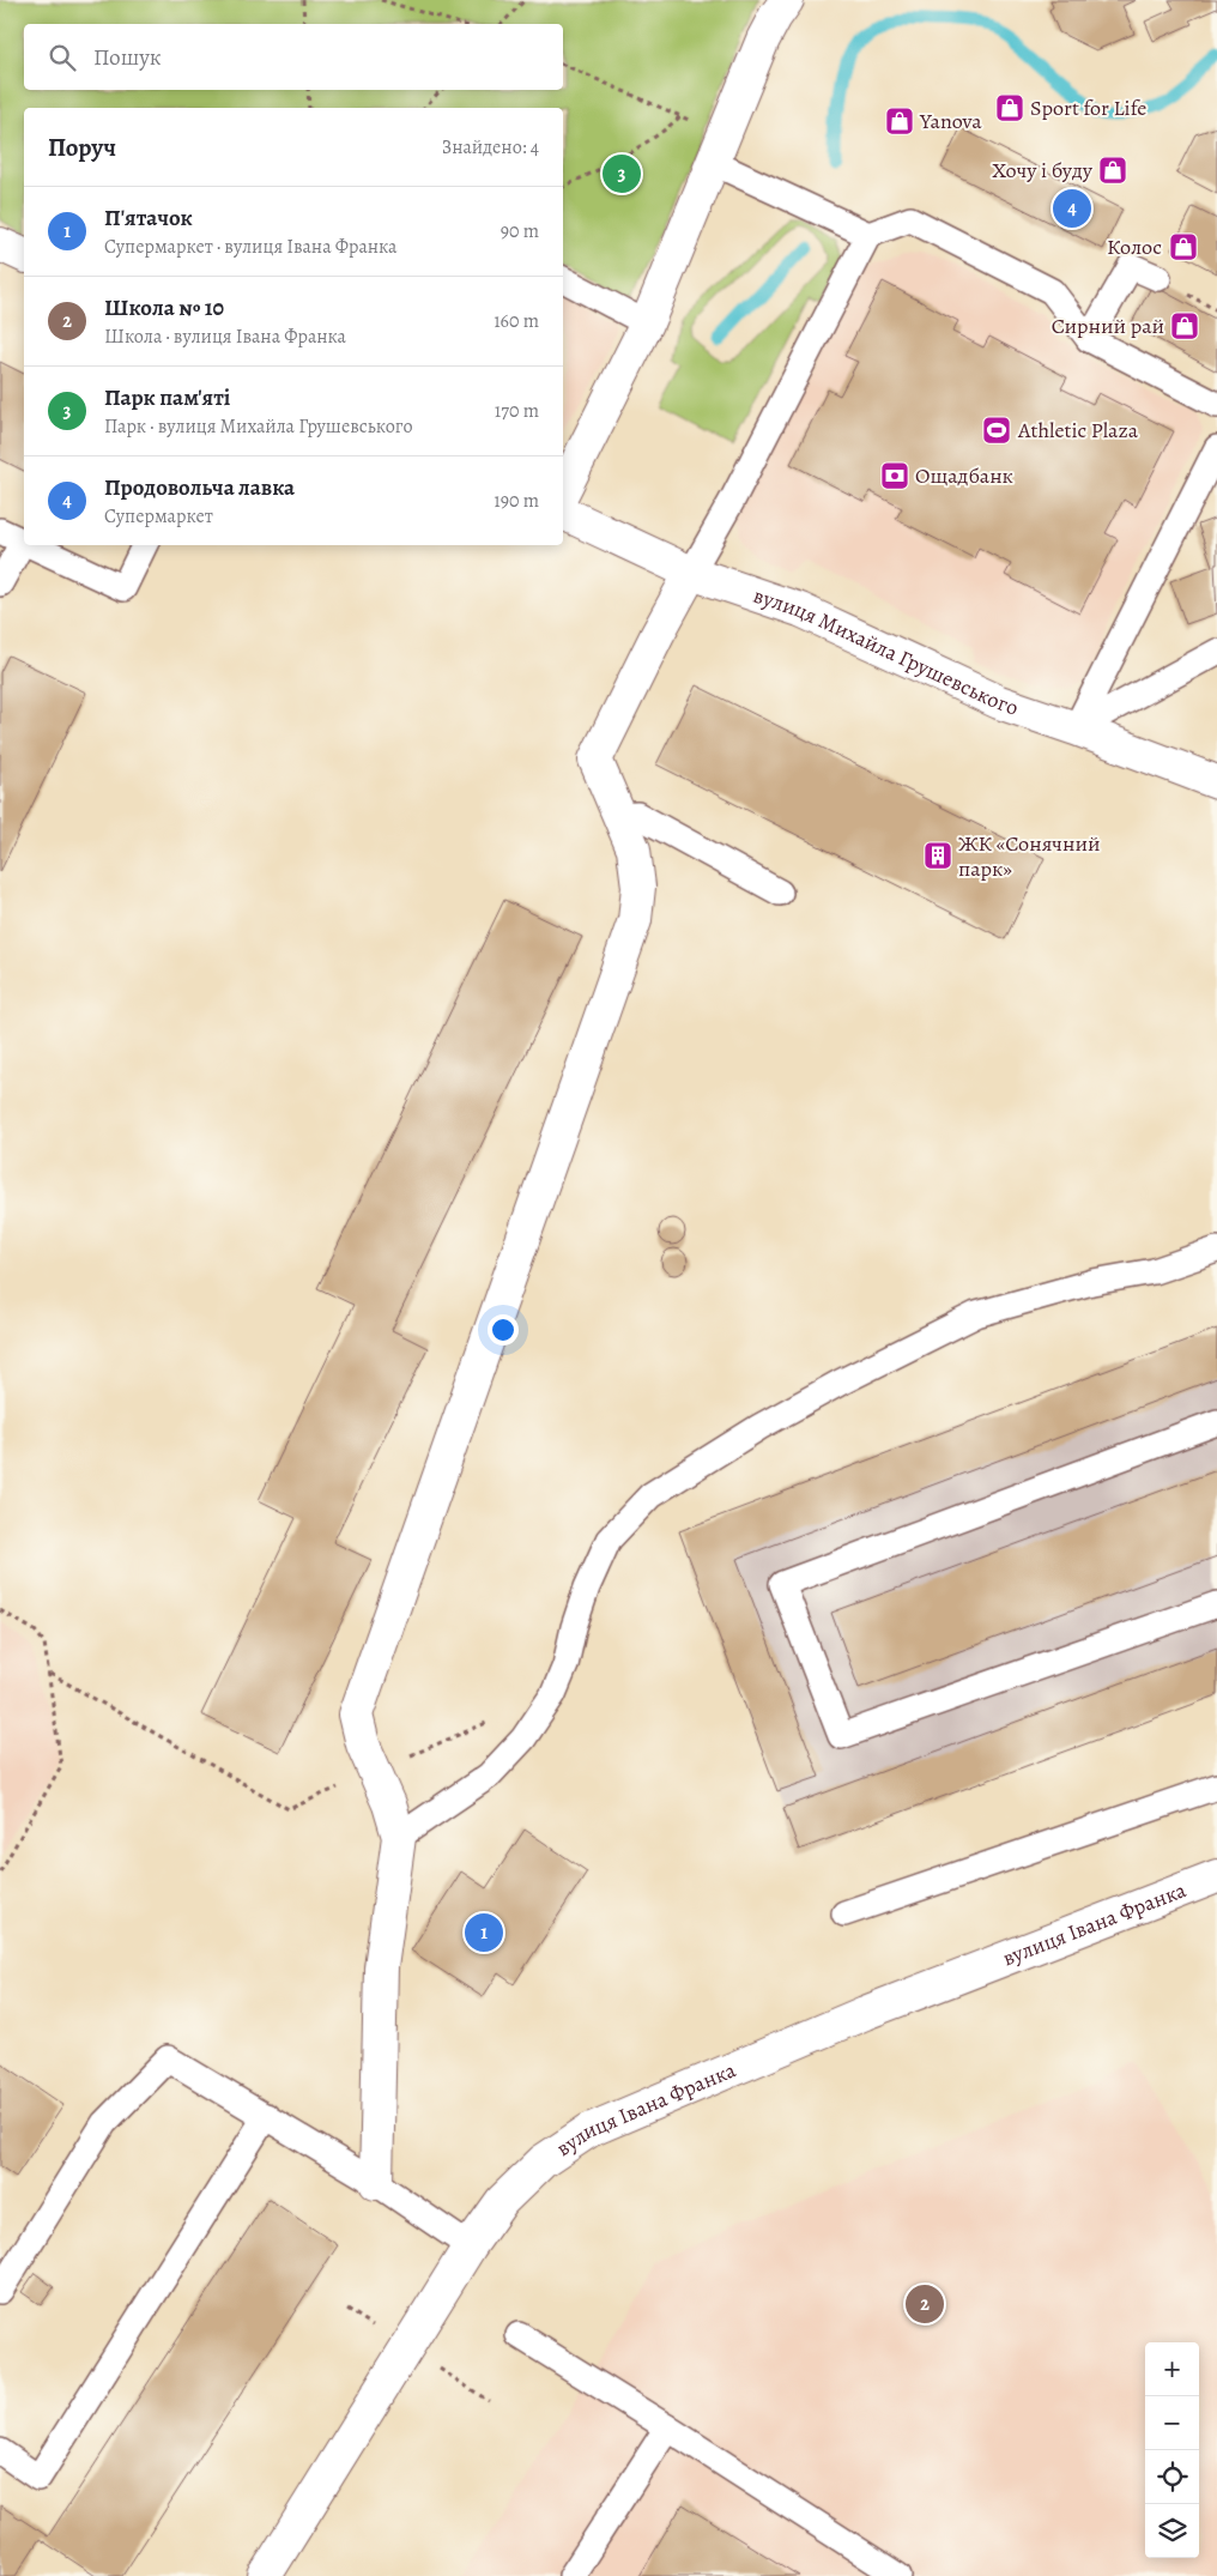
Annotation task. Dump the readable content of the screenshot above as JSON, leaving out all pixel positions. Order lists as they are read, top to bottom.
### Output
{
  "streets": {
    "street": ["вулиця Михайла Грушевського", "вулиця Івана Франка"]
  },
  "places": {
    "shop": [
      "Sport for Life",
      "Yanova",
      "Хочу і буду",
      "Колос",
      "Сирний рай"
    ],
    "sports": ["Athletic Plaza"],
    "bank": ["Ощадбанк"],
    "building": ["ЖК «Сонячний парк»"]
  },
  "page": {
    "search": "Пошук",
    "heading": ["Поруч", "Знайдено: 4"],
    "pins": [
      "3",
      "4",
      "1",
      "2"
    ],
    "list": [
      {
        "mark": "1",
        "name": "П'ятачок",
        "note": "Супермаркет · вулиця Івана Франка",
        "value": "90 m"
      },
      {
        "mark": "2",
        "name": "Школа № 10",
        "note": "Школа · вулиця Івана Франка",
        "value": "160 m"
      },
      {
        "mark": "3",
        "name": "Парк пам'яті",
        "note": "Парк · вулиця Михайла Грушевського",
        "value": "170 m"
      },
      {
        "mark": "4",
        "name": "Продовольча лавка",
        "note": "Супермаркет",
        "value": "190 m"
      }
    ],
    "map_buttons": ["+", "−"]
  }
}
